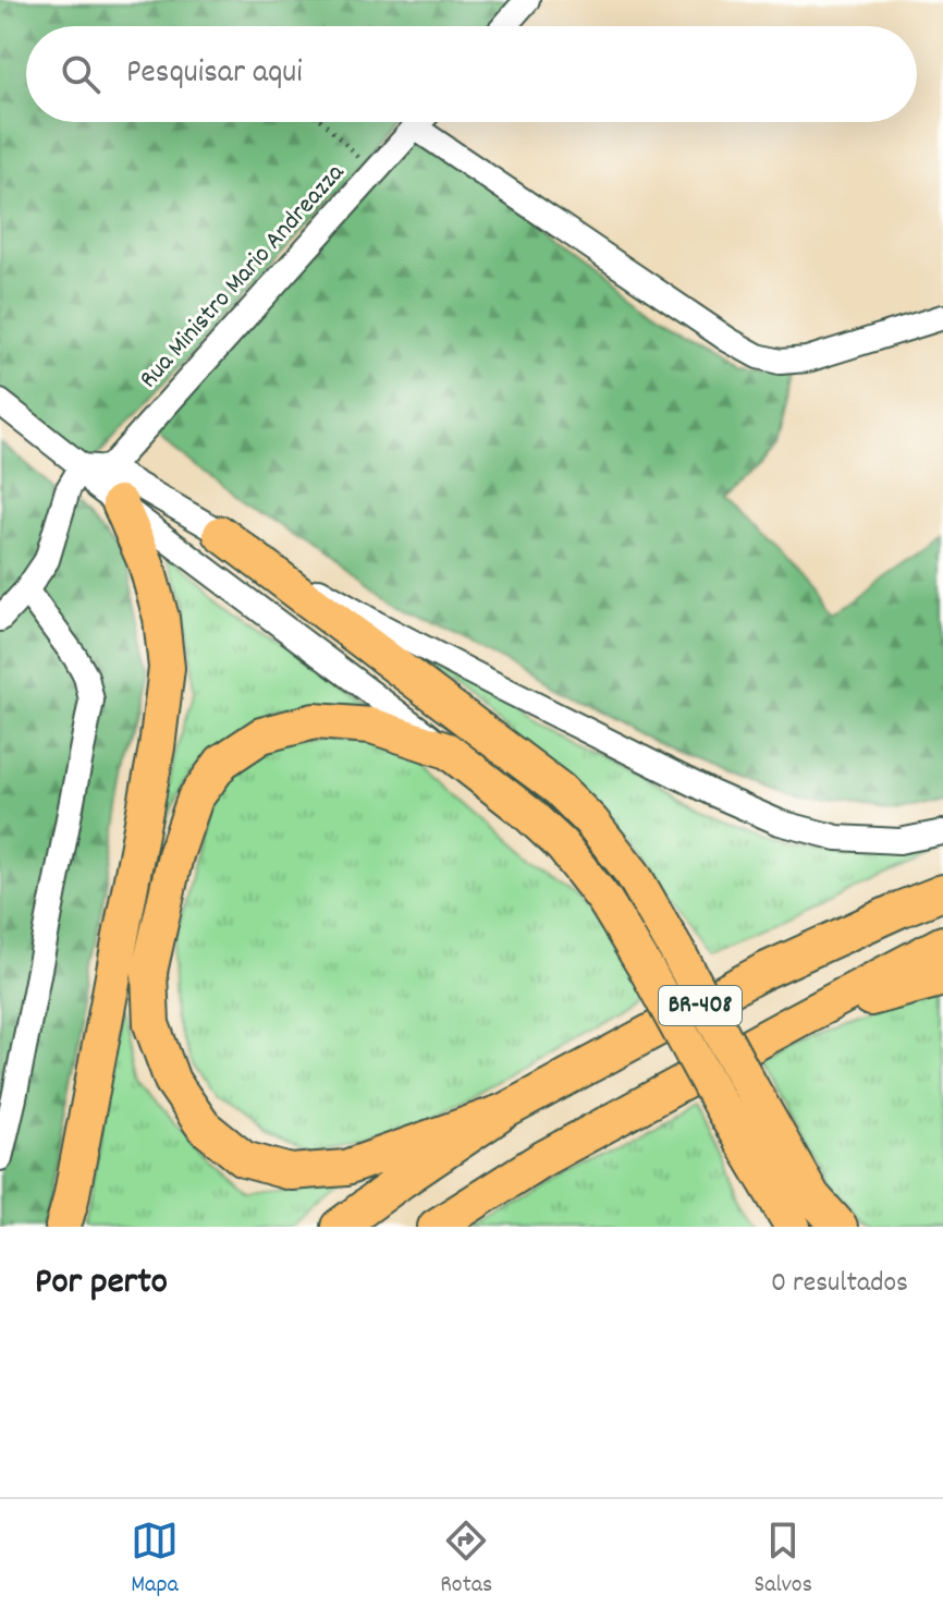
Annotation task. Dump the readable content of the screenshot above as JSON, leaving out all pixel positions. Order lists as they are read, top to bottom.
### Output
{
  "streets": {
    "highway": ["BR-408"],
    "street": ["Rua Ministro Mario Andreazza"]
  },
  "page": {
    "search": "Pesquisar aqui",
    "heading": ["Por perto", "0 resultados"],
    "nav": ["Mapa", "Rotas", "Salvos"]
  }
}
